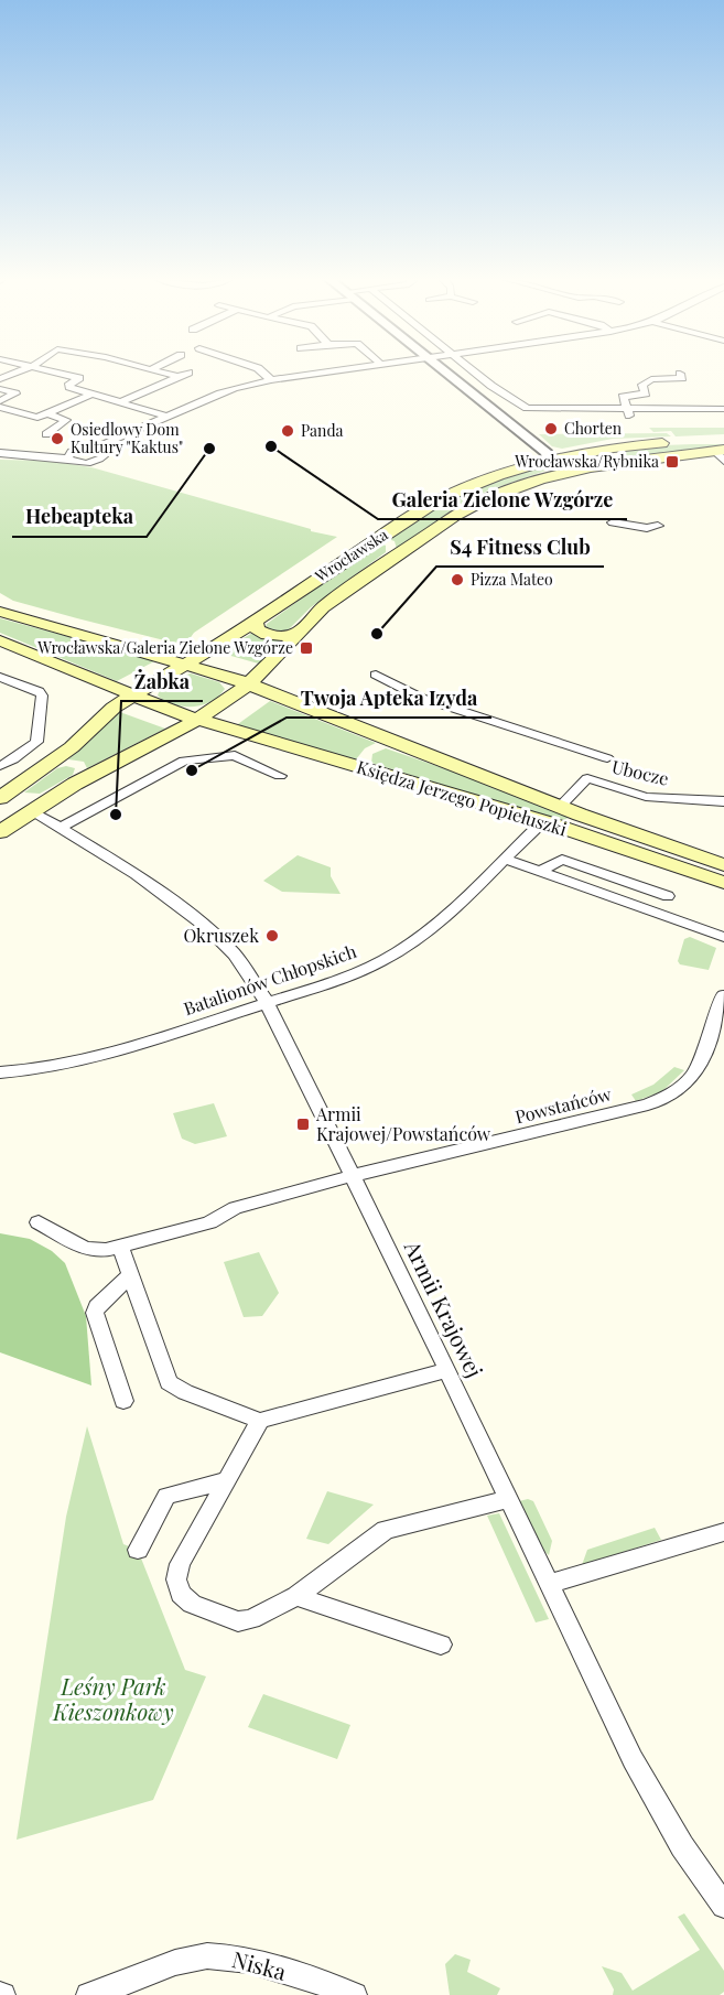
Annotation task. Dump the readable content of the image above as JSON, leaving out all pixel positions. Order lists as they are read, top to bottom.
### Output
{
  "streets": {
    "main road": ["Wrocławska", "Księdza Jerzego Popiełuszki"],
    "street": [
      "Ubocze",
      "Batalionów Chłopskich",
      "Powstańców",
      "Armii Krajowej",
      "Niska"
    ]
  },
  "crossings": [
    ["Wrocławska", "Księdza Jerzego Popiełuszki"],
    ["Wrocławska", "Armii Krajowej"],
    ["Ubocze", "Księdza Jerzego Popiełuszki"],
    ["Księdza Jerzego Popiełuszki", "Batalionów Chłopskich"],
    ["Batalionów Chłopskich", "Armii Krajowej"],
    ["Powstańców", "Armii Krajowej"]
  ],
  "parks": ["Leśny Park Kieszonkowy"],
  "places": {
    "other": [
      "Chorten",
      "Panda",
      "Osiedlowy Dom Kultury \"Kaktus\"",
      "Galeria Zielone Wzgórze",
      "Hebeapteka",
      "Pizza Mateo",
      "S4 Fitness Club",
      "Twoja Apteka Izyda",
      "Żabka",
      "Okruszek"
    ],
    "transit": ["Wrocławska/Rybnika", "Wrocławska/Galeria Zielone Wzgórze", "Armii Krajowej/Powstańców"]
  }
}
